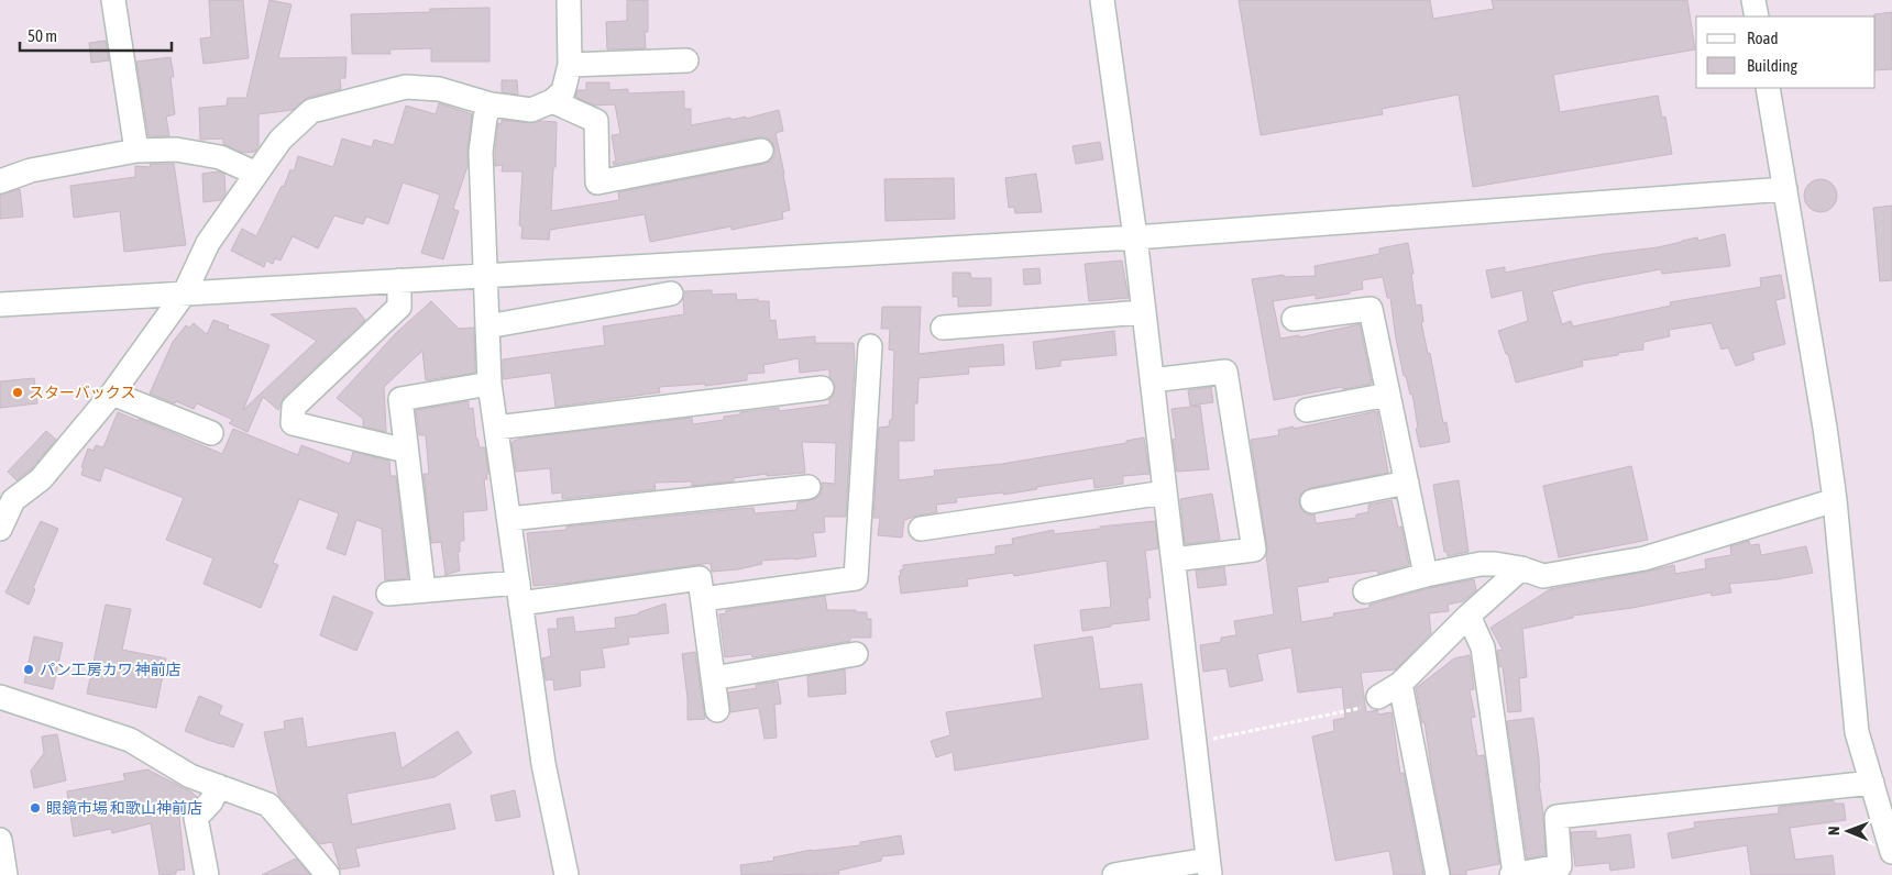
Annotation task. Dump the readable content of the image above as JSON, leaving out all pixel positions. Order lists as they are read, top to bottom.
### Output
{
  "places": ["スターバックス", "パン工房カワ 神前店", "眼鏡市場 和歌山神前店"],
  "legend": ["Road", "Building"],
  "scale_bar": "50 m",
  "north": "left"
}
